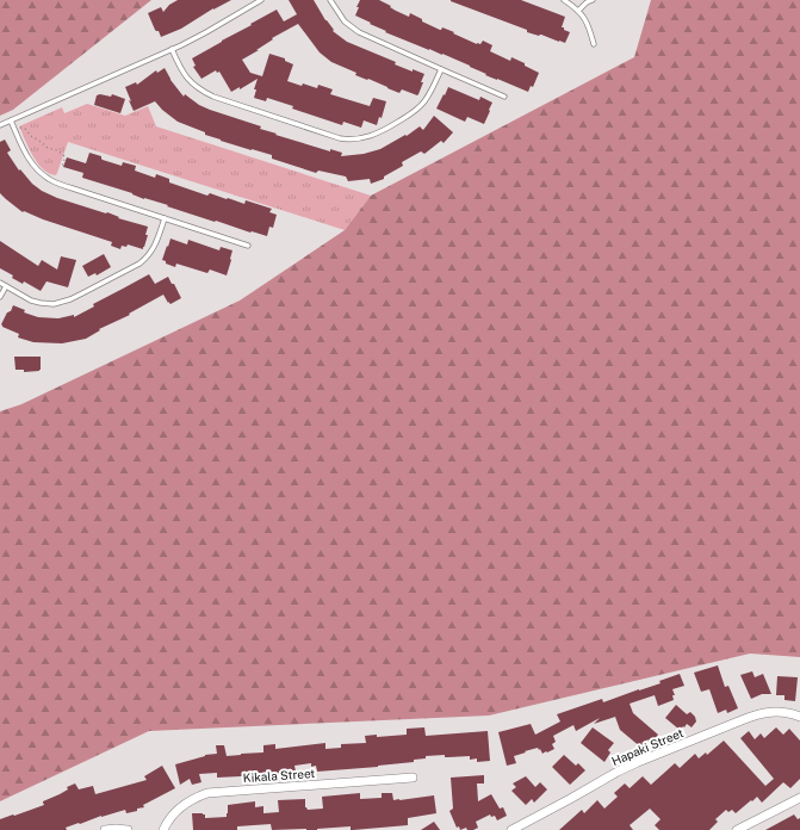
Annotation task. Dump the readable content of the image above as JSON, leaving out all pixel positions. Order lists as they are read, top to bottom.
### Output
{
  "streets": {
    "street": ["Hapaki Street", "Kikala Street"]
  }
}
